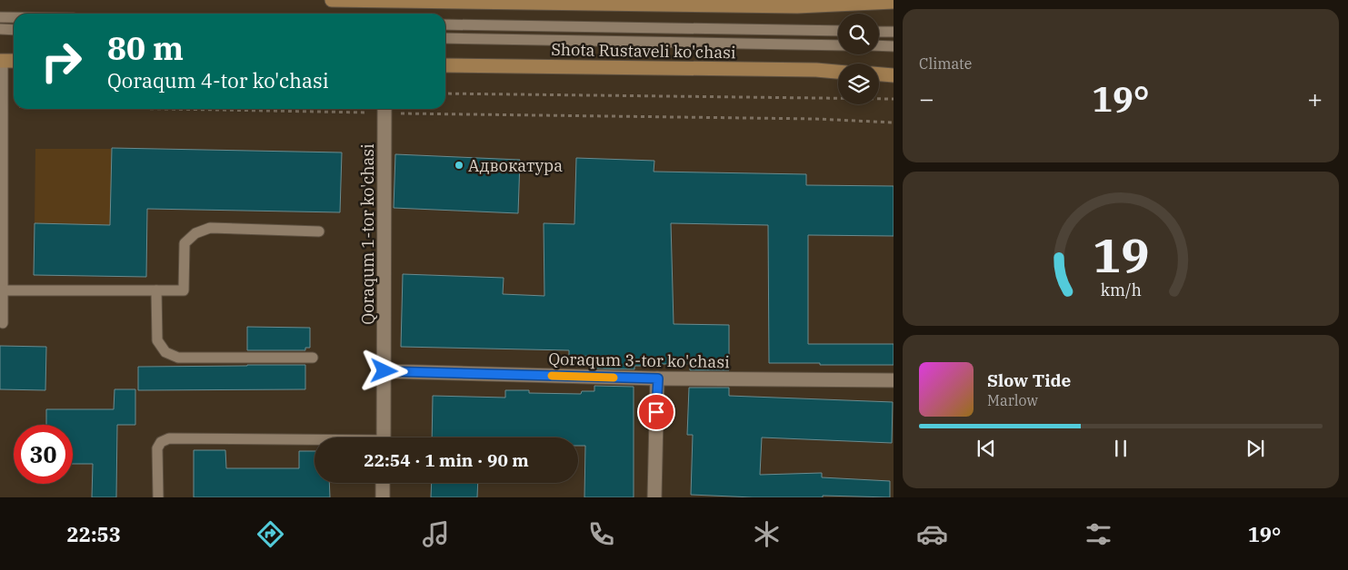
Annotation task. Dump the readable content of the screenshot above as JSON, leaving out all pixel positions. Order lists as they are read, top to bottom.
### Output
{
  "streets": {
    "main road": ["Shota Rustaveli ko'chasi"],
    "street": ["Qoraqum 1-tor ko'chasi", "Qoraqum 3-tor ko'chasi"]
  },
  "crossings": [
    ["Qoraqum 1-tor ko'chasi", "Qoraqum 3-tor ko'chasi"]
  ],
  "places": ["Адвокатура"],
  "page": {
    "tile": "Climate",
    "turn": ["80 m", "Qoraqum 4-tor ko'chasi"],
    "heat": ["−", "19°", "+"],
    "song": ["Slow Tide", "Marlow"],
    "limit": "30",
    "trip": "22:54 · 1 min · 90 m",
    "tabs": ["22:53", "19°"],
    "gauge": ["19", "km/h"]
  }
}
